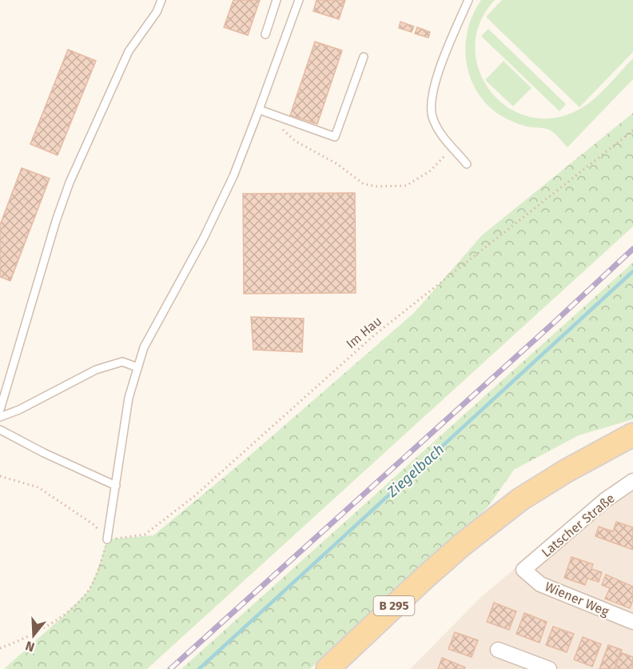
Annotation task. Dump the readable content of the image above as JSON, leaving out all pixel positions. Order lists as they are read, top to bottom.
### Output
{
  "streets": {
    "main road": ["B 295"],
    "street": ["Latscher Straße", "Wiener Weg"],
    "path": ["Im Hau"]
  },
  "crossings": [
    ["Latscher Straße", "Wiener Weg"]
  ],
  "water": ["Ziegelbach"],
  "north": "bottom"
}
